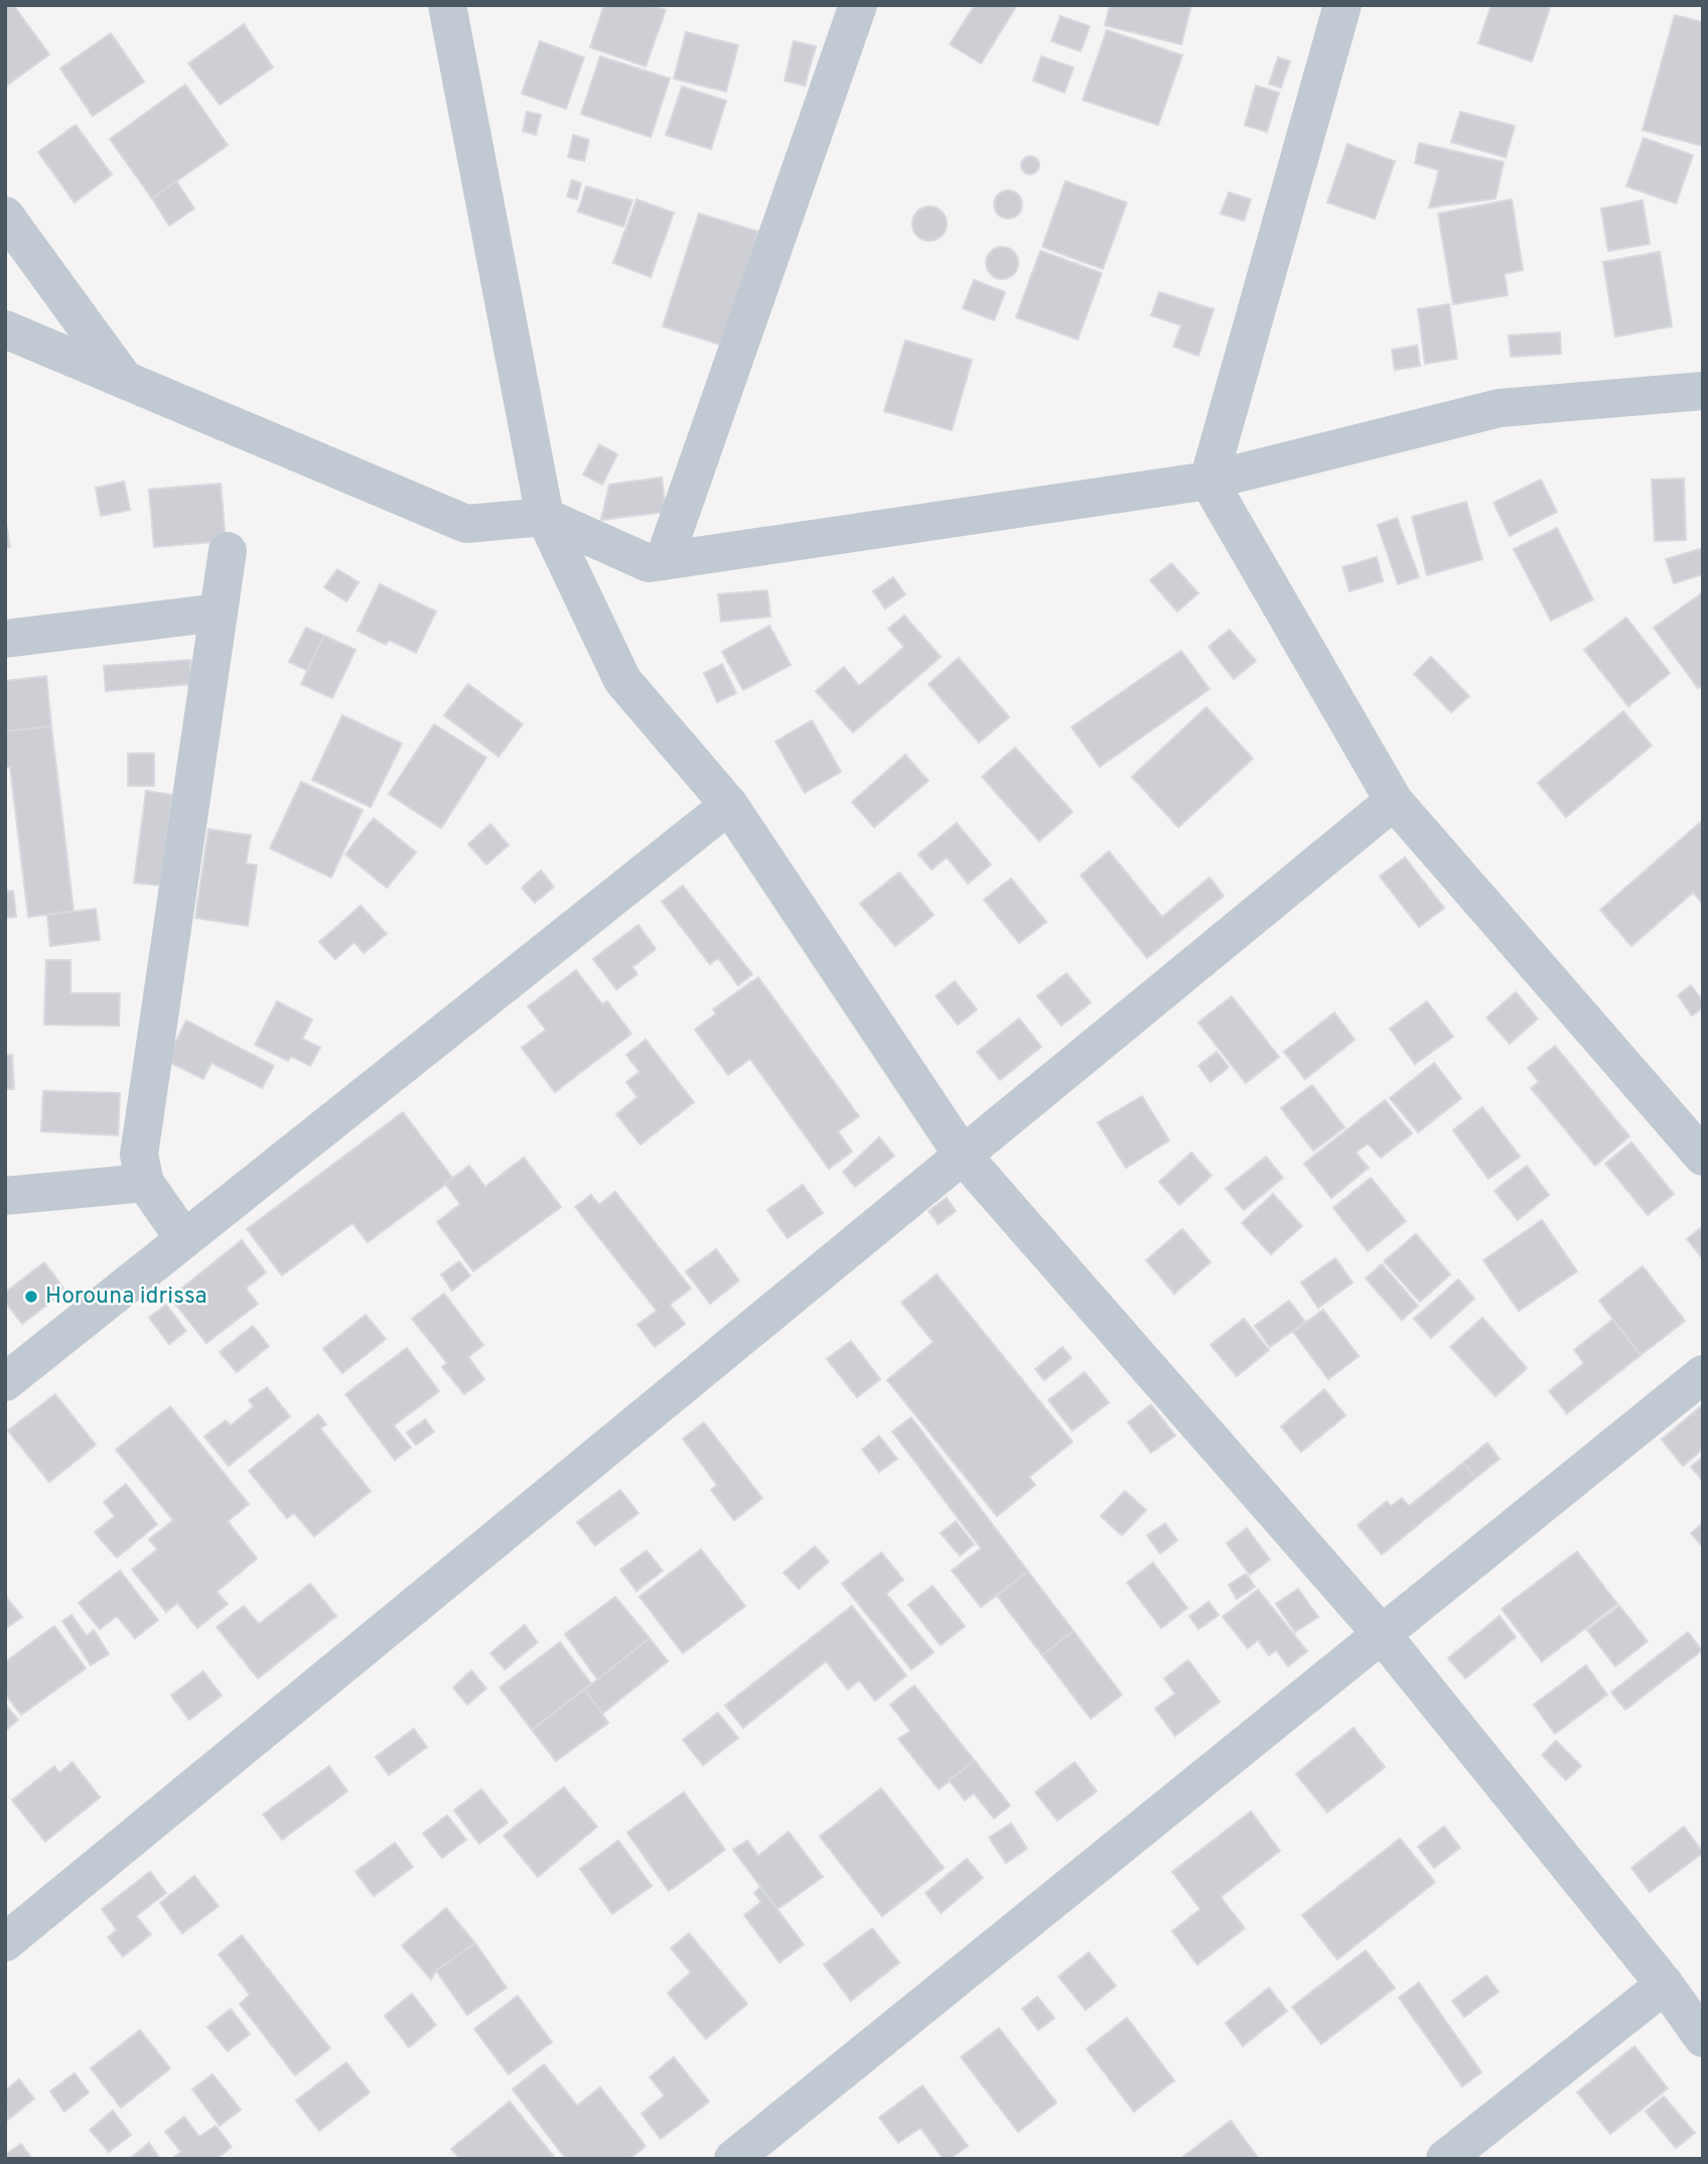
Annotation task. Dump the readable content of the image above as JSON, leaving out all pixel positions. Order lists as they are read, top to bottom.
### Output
{
  "places": ["Horouna idrissa"]
}
